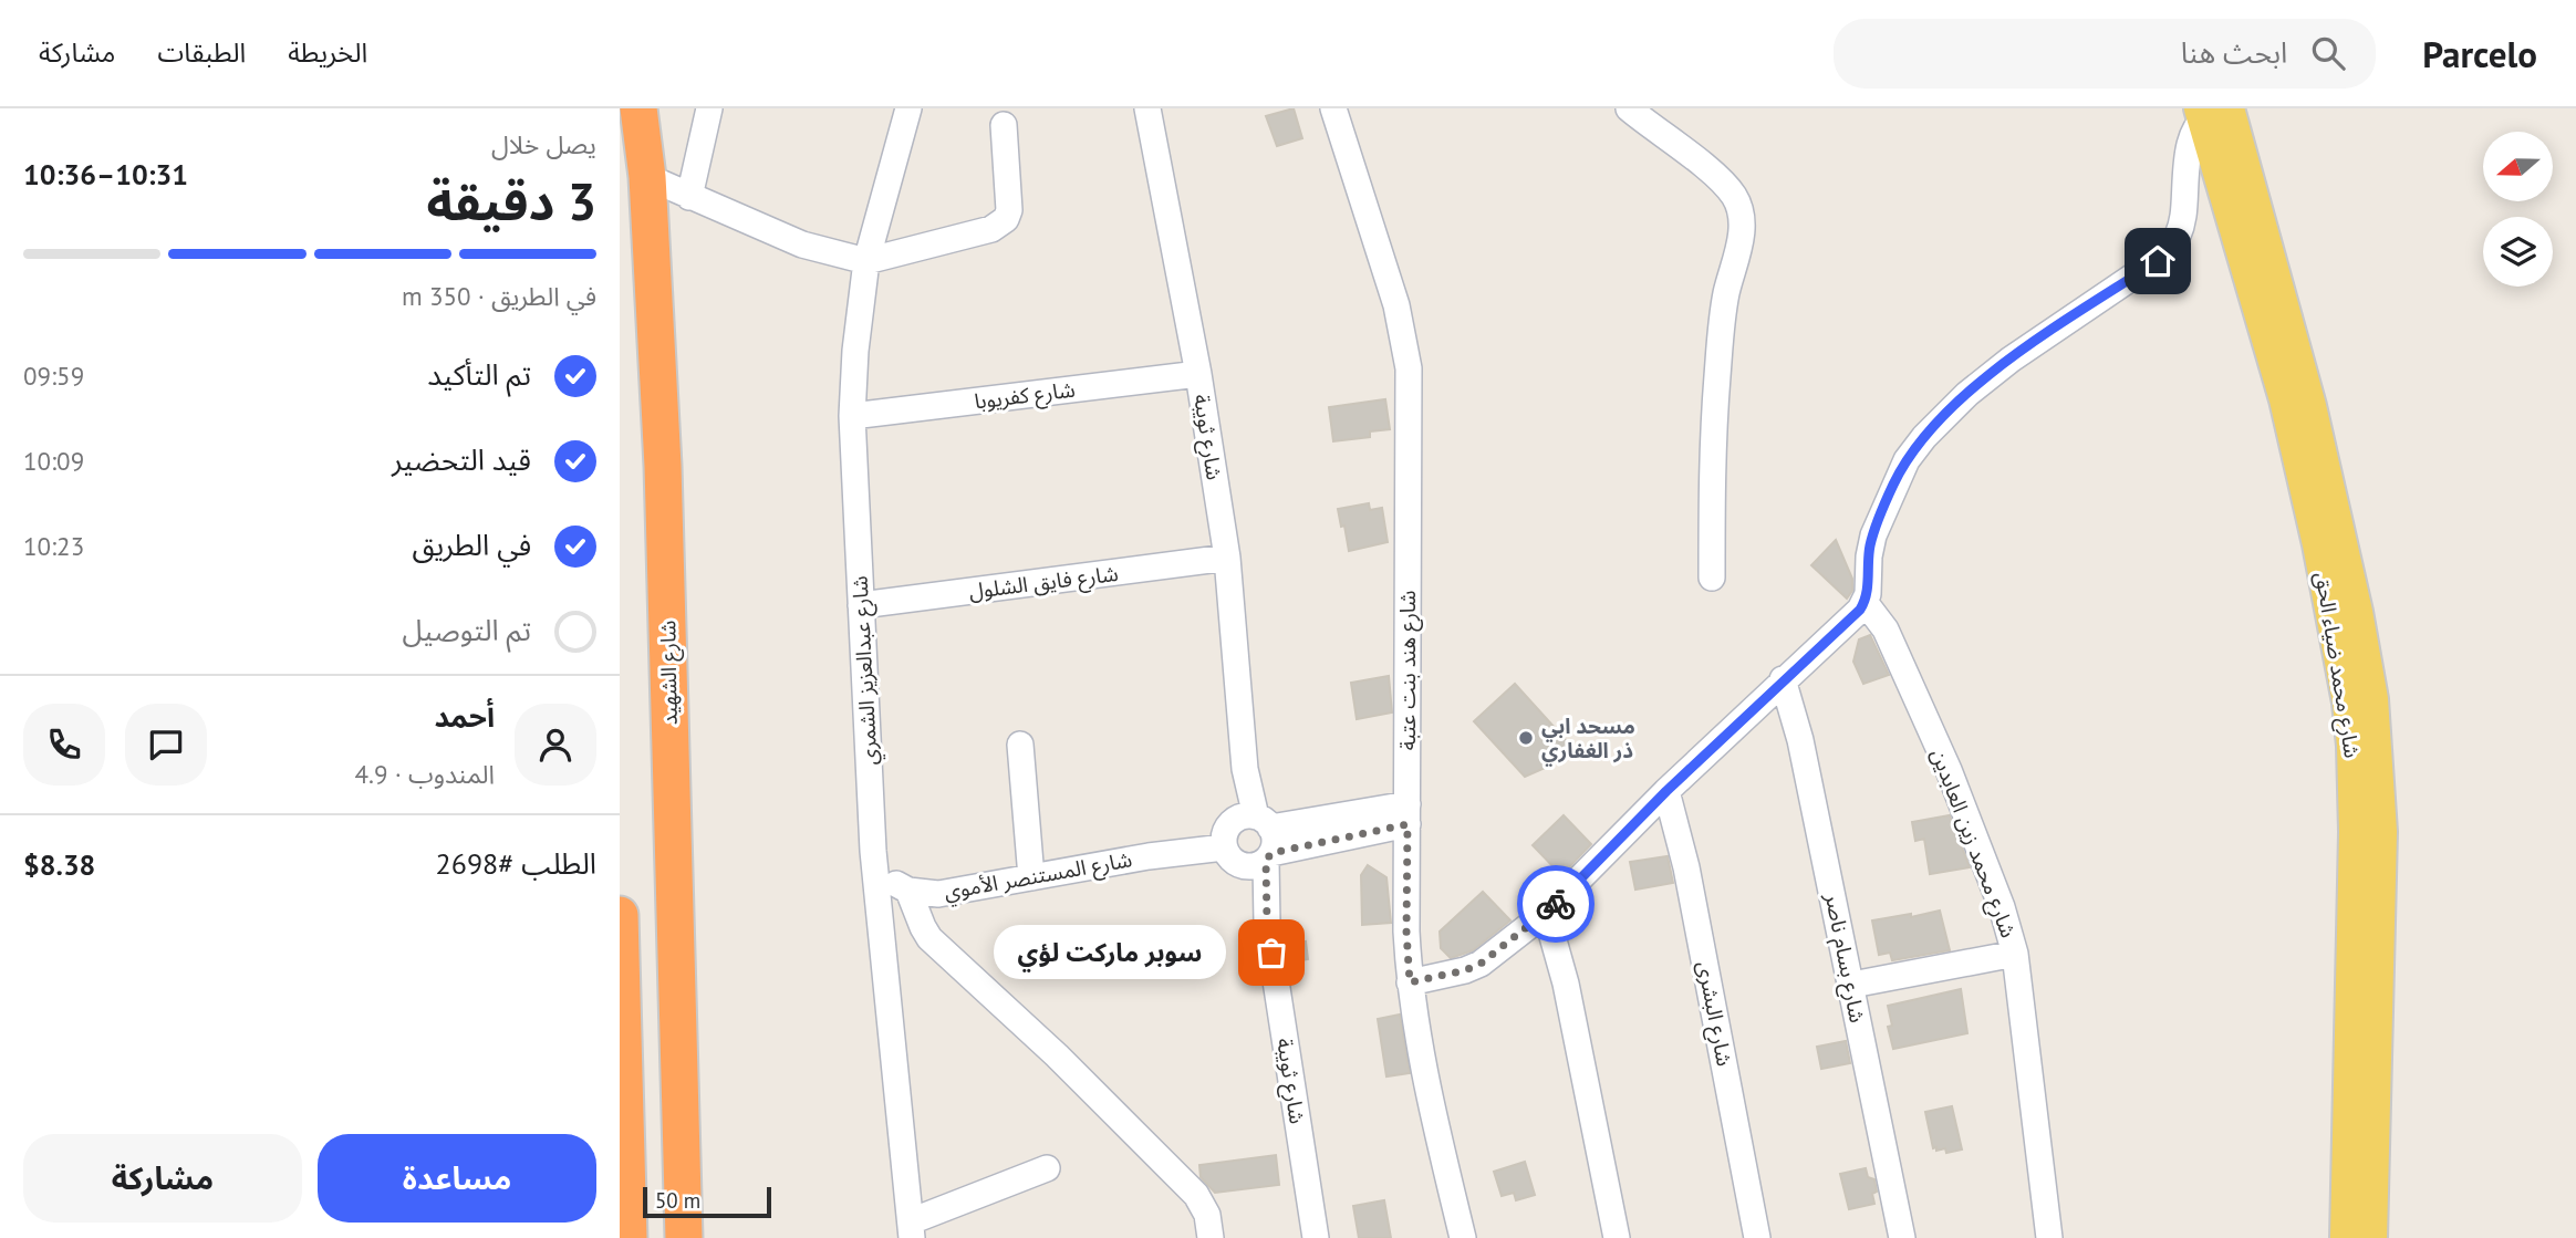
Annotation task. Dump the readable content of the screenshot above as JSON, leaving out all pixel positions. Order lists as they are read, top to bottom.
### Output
{
  "streets": {
    "highway": ["شارع الشهيد"],
    "main road": ["شارع محمد ضياء الحق"],
    "street": [
      "شارع كفريوبا",
      "شارع ثويبة",
      "شارع فايق الشلول",
      "شارع عبدالعزيز الشمري",
      "شارع هند بنت عتبة",
      "شارع محمد زين العابدين",
      "شارع المستنصر الأموي",
      "شارع بسام ناصر",
      "شارع البشرى"
    ]
  },
  "crossings": [
    ["شارع كفريوبا", "شارع ثويبة"],
    ["شارع كفريوبا", "شارع عبدالعزيز الشمري"],
    ["شارع ثويبة", "شارع فايق الشلول"],
    ["شارع ثويبة", "شارع المستنصر الأموي"],
    ["شارع فايق الشلول", "شارع عبدالعزيز الشمري"]
  ],
  "places": ["مسحد ابي ذر الغفاري", "سوبر ماركت لؤي"],
  "scale_bar": "50 m",
  "north": "left",
  "page": {
    "header": "Parcelo",
    "search": "ابحث هنا",
    "nav": ["الخريطة", "الطبقات", "مشاركة"],
    "heading": ["3 دقيقة", "يصل خلال", "10:31–10:36"],
    "panel": [
      "أحمد",
      "المندوب · 4.9",
      "الطلب #2698",
      "$8.38"
    ],
    "bar": "في الطريق · 350 m",
    "list": [
      ["تم التأكيد", "09:59"],
      ["قيد التحضير", "10:09"],
      ["في الطريق", "10:23"],
      "تم التوصيل"
    ],
    "bubble": "سوبر ماركت لؤي",
    "buttons": ["مساعدة", "مشاركة"],
    "scale": "50 m"
  }
}
